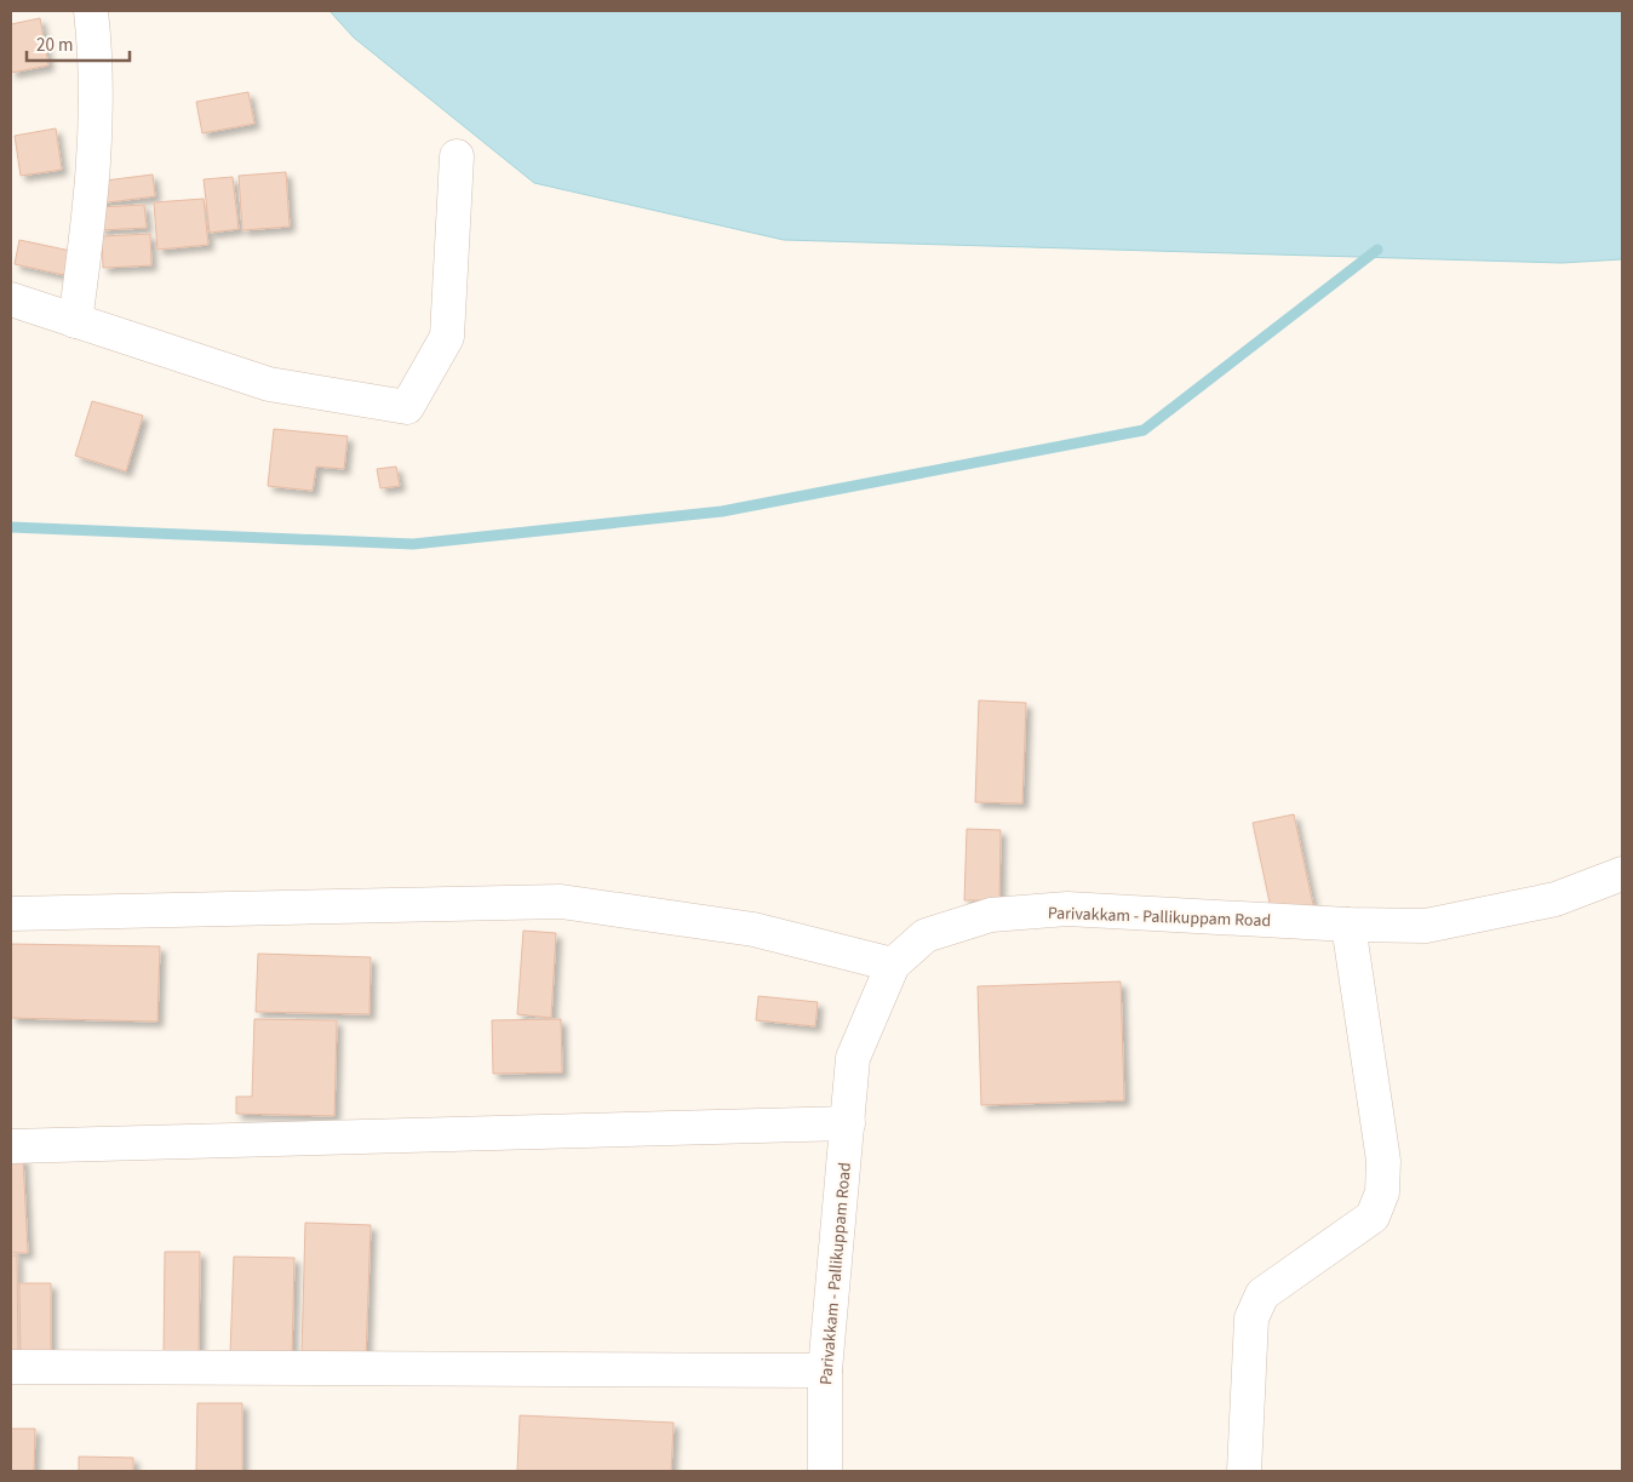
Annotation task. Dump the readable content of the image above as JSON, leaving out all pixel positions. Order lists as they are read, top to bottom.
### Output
{
  "streets": {
    "street": ["Parivakkam - Pallikuppam Road"]
  },
  "scale_bar": "20 m"
}
